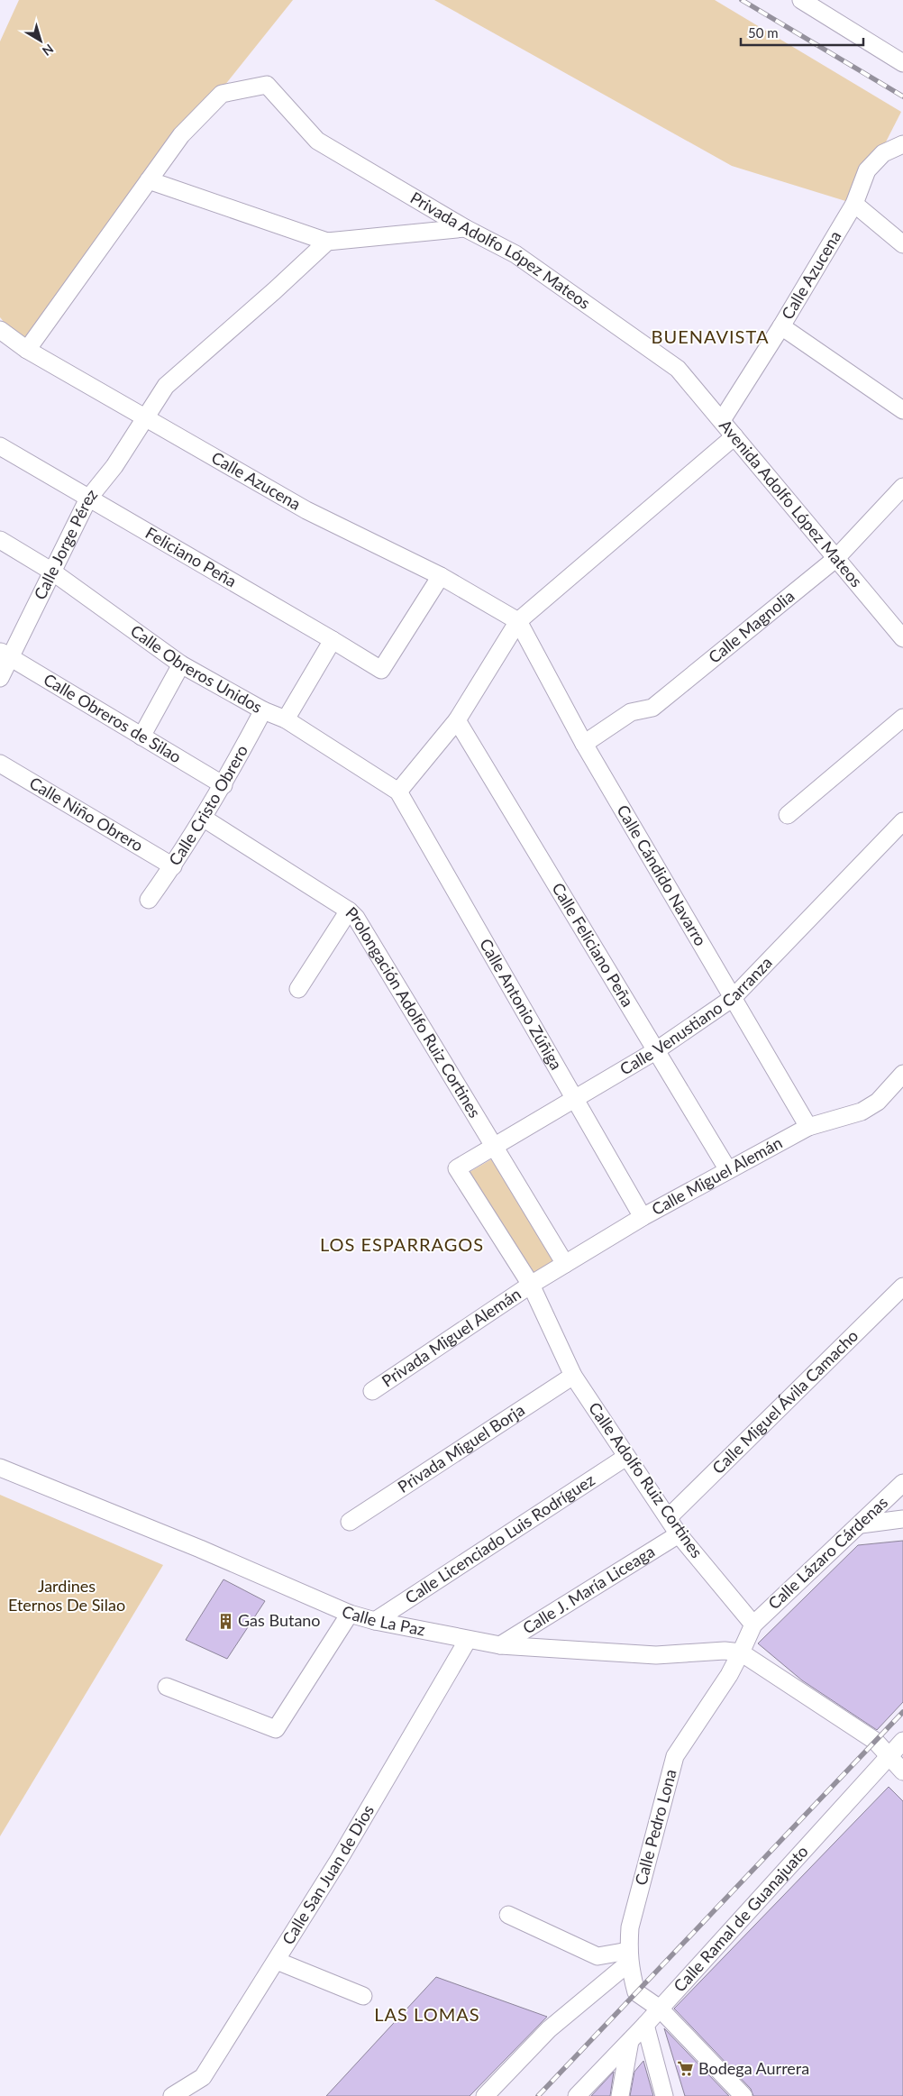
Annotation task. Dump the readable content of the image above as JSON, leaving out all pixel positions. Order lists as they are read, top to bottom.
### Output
{
  "streets": {
    "street": [
      "Privada Adolfo López Mateos",
      "Calle Azucena",
      "Avenida Adolfo López Mateos",
      "Calle Jorge Pérez",
      "Feliciano Peña",
      "Calle Magnolia",
      "Calle Obreros Unidos",
      "Calle Obreros de Silao",
      "Calle Cristo Obrero",
      "Calle Niño Obrero",
      "Calle Cándido Navarro",
      "Calle Feliciano Peña",
      "Calle Antonio Zúñiga",
      "Prolongación Adolfo Ruiz Cortines",
      "Calle Venustiano Carranza",
      "Calle Miguel Alemán",
      "Privada Miguel Alemán",
      "Calle Miguel Ávila Camacho",
      "Privada Miguel Borja",
      "Calle Adolfo Ruiz Cortines",
      "Calle Licenciado Luis Rodríguez",
      "Calle Lázaro Cárdenas",
      "Calle J. María Liceaga",
      "Calle La Paz",
      "Calle Pedro Lona",
      "Calle San Juan de Dios",
      "Calle Ramal de Guanajuato"
    ]
  },
  "crossings": [
    ["Privada Adolfo López Mateos", "Avenida Adolfo López Mateos"],
    ["Calle Azucena", "Avenida Adolfo López Mateos"],
    ["Calle Azucena", "Calle Jorge Pérez"],
    ["Calle Azucena", "Feliciano Peña"],
    ["Calle Azucena", "Calle Cándido Navarro"],
    ["Avenida Adolfo López Mateos", "Calle Magnolia"],
    ["Calle Jorge Pérez", "Feliciano Peña"],
    ["Calle Jorge Pérez", "Calle Obreros Unidos"],
    ["Calle Jorge Pérez", "Calle Obreros de Silao"],
    ["Calle Magnolia", "Calle Cándido Navarro"],
    ["Calle Obreros Unidos", "Calle Cristo Obrero"],
    ["Calle Obreros Unidos", "Calle Antonio Zúñiga"],
    ["Calle Obreros de Silao", "Calle Cristo Obrero"],
    ["Calle Cristo Obrero", "Calle Niño Obrero"],
    ["Calle Cristo Obrero", "Prolongación Adolfo Ruiz Cortines"],
    ["Calle Cándido Navarro", "Calle Venustiano Carranza"],
    ["Calle Cándido Navarro", "Calle Miguel Alemán"],
    ["Calle Feliciano Peña", "Calle Venustiano Carranza"],
    ["Calle Feliciano Peña", "Calle Miguel Alemán"],
    ["Calle Antonio Zúñiga", "Calle Venustiano Carranza"],
    ["Calle Antonio Zúñiga", "Calle Miguel Alemán"],
    ["Prolongación Adolfo Ruiz Cortines", "Calle Venustiano Carranza"],
    ["Prolongación Adolfo Ruiz Cortines", "Calle Miguel Alemán"],
    ["Calle Venustiano Carranza", "Calle Adolfo Ruiz Cortines"],
    ["Calle Miguel Alemán", "Privada Miguel Alemán"],
    ["Calle Miguel Alemán", "Calle Adolfo Ruiz Cortines"],
    ["Privada Miguel Alemán", "Calle Adolfo Ruiz Cortines"],
    ["Calle Miguel Ávila Camacho", "Calle Adolfo Ruiz Cortines"],
    ["Privada Miguel Borja", "Calle Adolfo Ruiz Cortines"],
    ["Calle Adolfo Ruiz Cortines", "Calle Licenciado Luis Rodríguez"],
    ["Calle Adolfo Ruiz Cortines", "Calle Lázaro Cárdenas"],
    ["Calle Adolfo Ruiz Cortines", "Calle J. María Liceaga"],
    ["Calle Licenciado Luis Rodríguez", "Calle La Paz"],
    ["Calle J. María Liceaga", "Calle La Paz"],
    ["Calle La Paz", "Calle Pedro Lona"],
    ["Calle La Paz", "Calle San Juan de Dios"],
    ["Calle Pedro Lona", "Calle Ramal de Guanajuato"]
  ],
  "districts": ["BUENAVISTA", "LOS ESPARRAGOS", "LAS LOMAS"],
  "parks": ["Jardines Eternos De Silao"],
  "places": {
    "building": ["Gas Butano"],
    "supermarket": ["Bodega Aurrera"]
  },
  "scale_bar": "50 m",
  "north": "bottom right"
}
